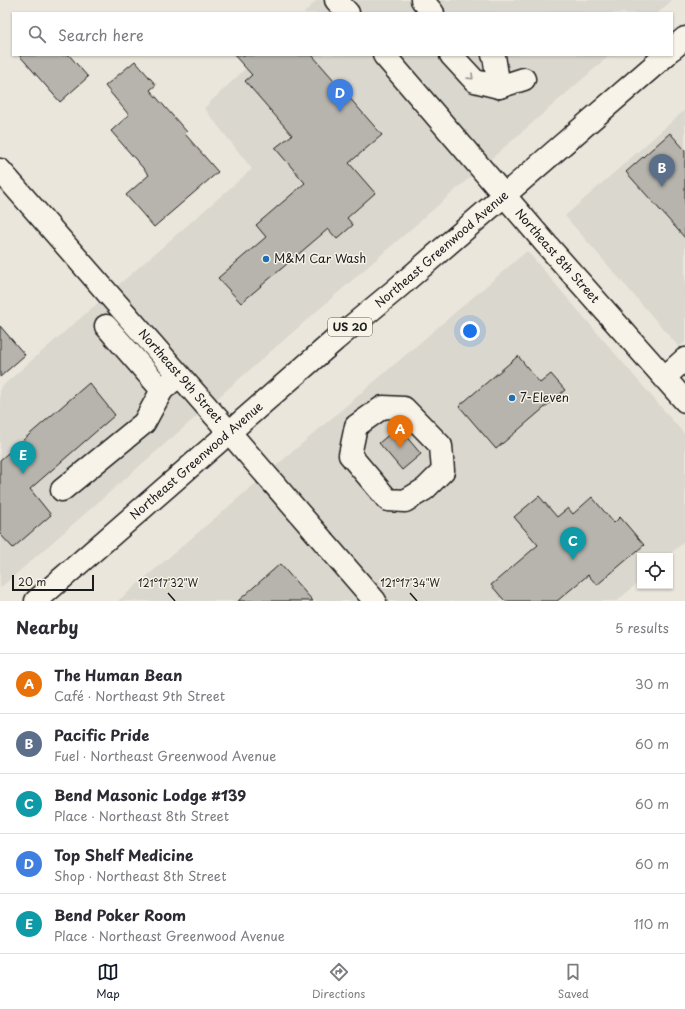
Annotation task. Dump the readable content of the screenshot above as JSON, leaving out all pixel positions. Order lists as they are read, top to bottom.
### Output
{
  "streets": {
    "main road": [
      "Northeast Greenwood Avenue",
      "Northeast 8th Street",
      "US 20",
      "Northeast 9th Street"
    ]
  },
  "crossings": [
    ["Northeast Greenwood Avenue", "Northeast 8th Street"],
    ["Northeast Greenwood Avenue", "Northeast 9th Street"]
  ],
  "places": ["M&M Car Wash", "7-Eleven"],
  "scale_bar": "20 m",
  "page": {
    "search": "Search here",
    "pins": [
      "D",
      "B",
      "A",
      "E",
      "C"
    ],
    "scale": "20 m",
    "heading": ["Nearby", "5 results"],
    "list": [
      {
        "mark": "A",
        "name": "The Human Bean",
        "note": "Café · Northeast 9th Street",
        "value": "30 m"
      },
      {
        "mark": "B",
        "name": "Pacific Pride",
        "note": "Fuel · Northeast Greenwood Avenue",
        "value": "60 m"
      },
      {
        "mark": "C",
        "name": "Bend Masonic Lodge #139",
        "note": "Place · Northeast 8th Street",
        "value": "60 m"
      },
      {
        "mark": "D",
        "name": "Top Shelf Medicine",
        "note": "Shop · Northeast 8th Street",
        "value": "60 m"
      },
      {
        "mark": "E",
        "name": "Bend Poker Room",
        "note": "Place · Northeast Greenwood Avenue",
        "value": "110 m"
      }
    ],
    "nav": ["Map", "Directions", "Saved"]
  },
  "coordinates": ["121°17'32\"W", "121°17'34\"W"]
}
